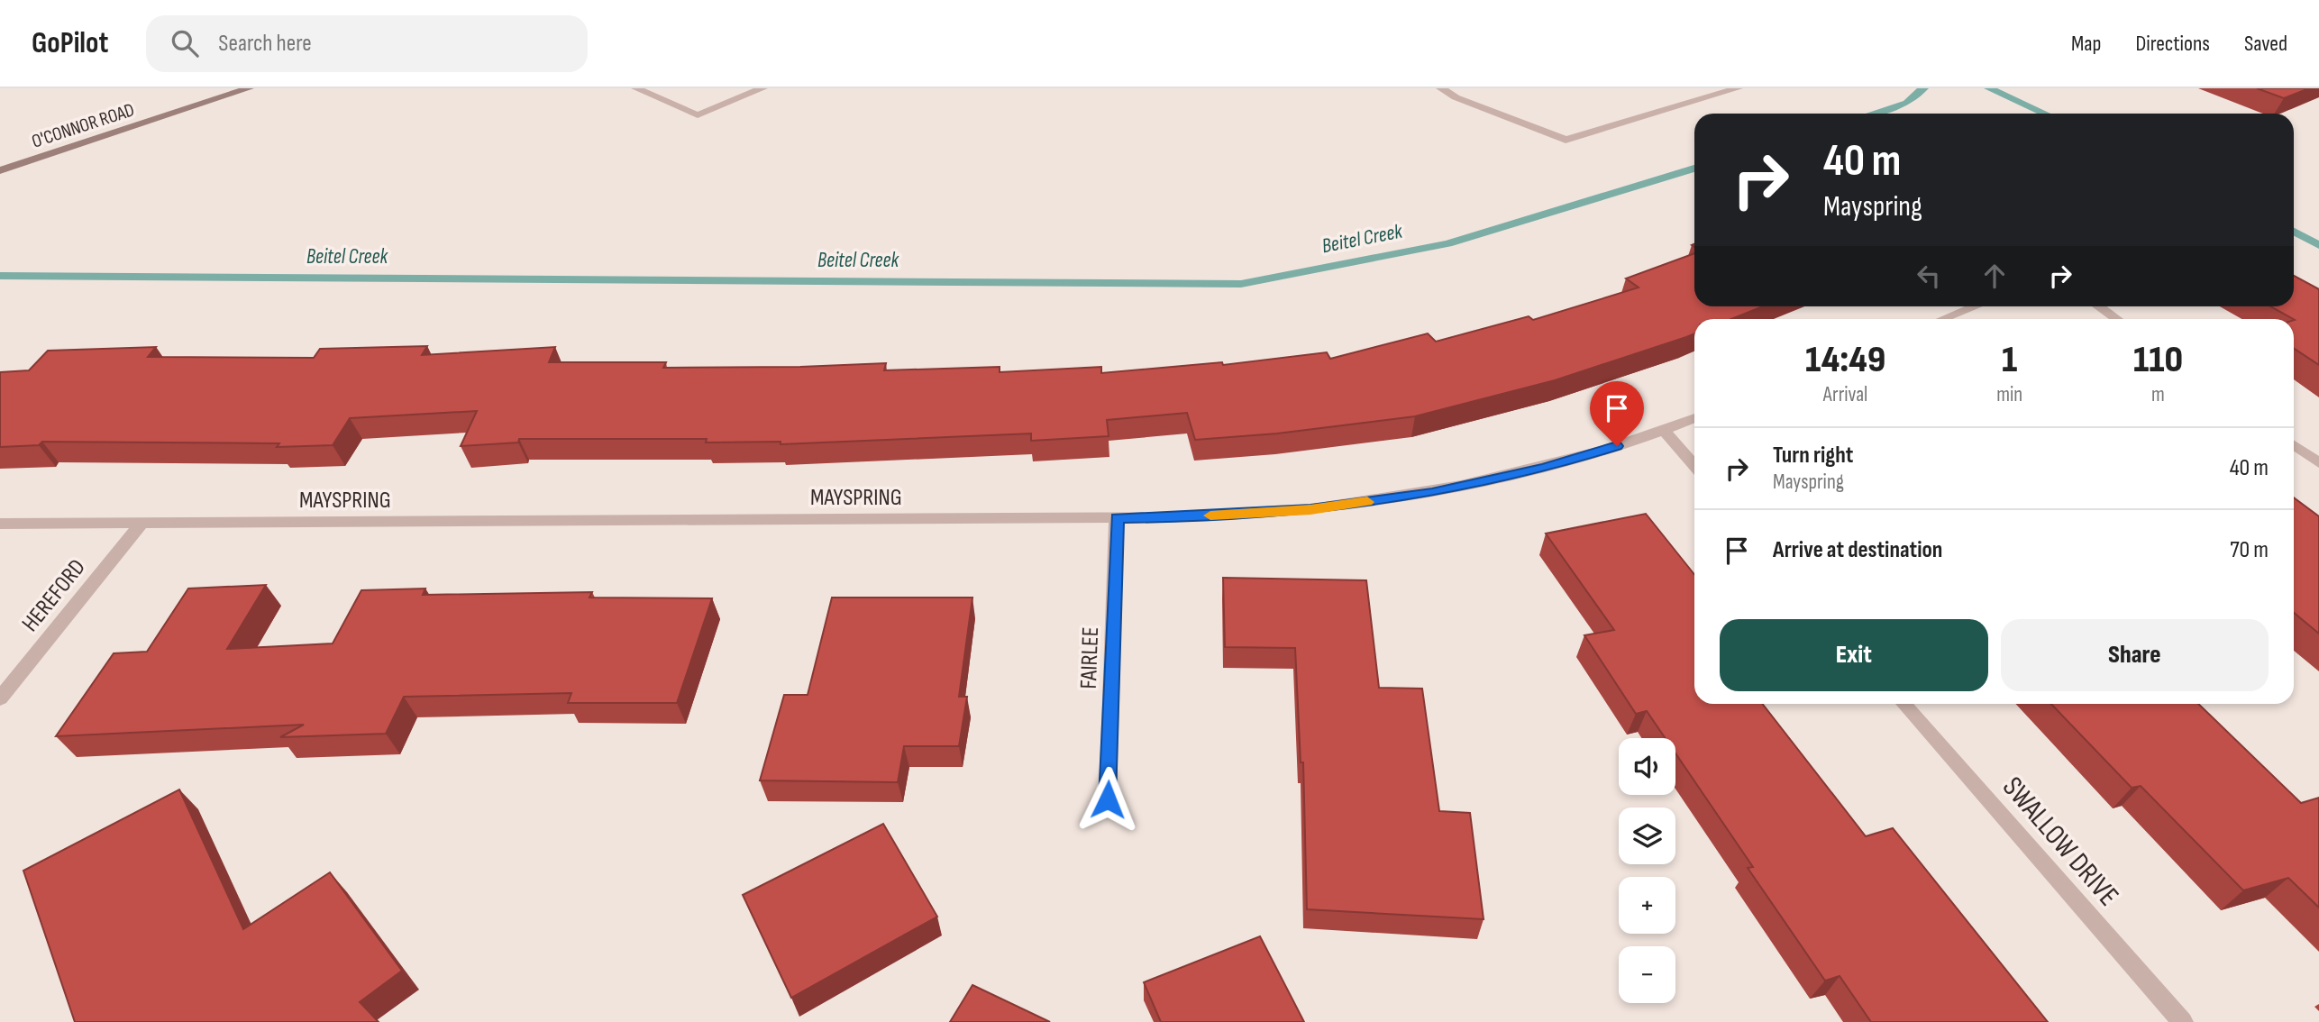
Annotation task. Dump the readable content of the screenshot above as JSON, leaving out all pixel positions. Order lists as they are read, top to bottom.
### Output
{
  "streets": {
    "main road": ["O'CONNOR ROAD"],
    "street": [
      "MAYSPRING",
      "HEREFORD",
      "FAIRLEE",
      "SWALLOW DRIVE"
    ]
  },
  "crossings": [
    ["MAYSPRING", "HEREFORD"],
    ["MAYSPRING", "FAIRLEE"]
  ],
  "water": ["Beitel Creek"],
  "page": {
    "header": "GoPilot",
    "search": "Search here",
    "nav": ["Map", "Directions", "Saved"],
    "turn": ["40 m", "Mayspring"],
    "eta": [
      "14:49",
      "Arrival",
      "1",
      "min",
      "110",
      "m"
    ],
    "list": [
      {
        "name": "Turn right",
        "note": "Mayspring",
        "value": "40 m"
      },
      {
        "name": "Arrive at destination",
        "value": "70 m"
      }
    ],
    "buttons": ["Exit", "Share"],
    "map_buttons": ["+", "−"]
  }
}
